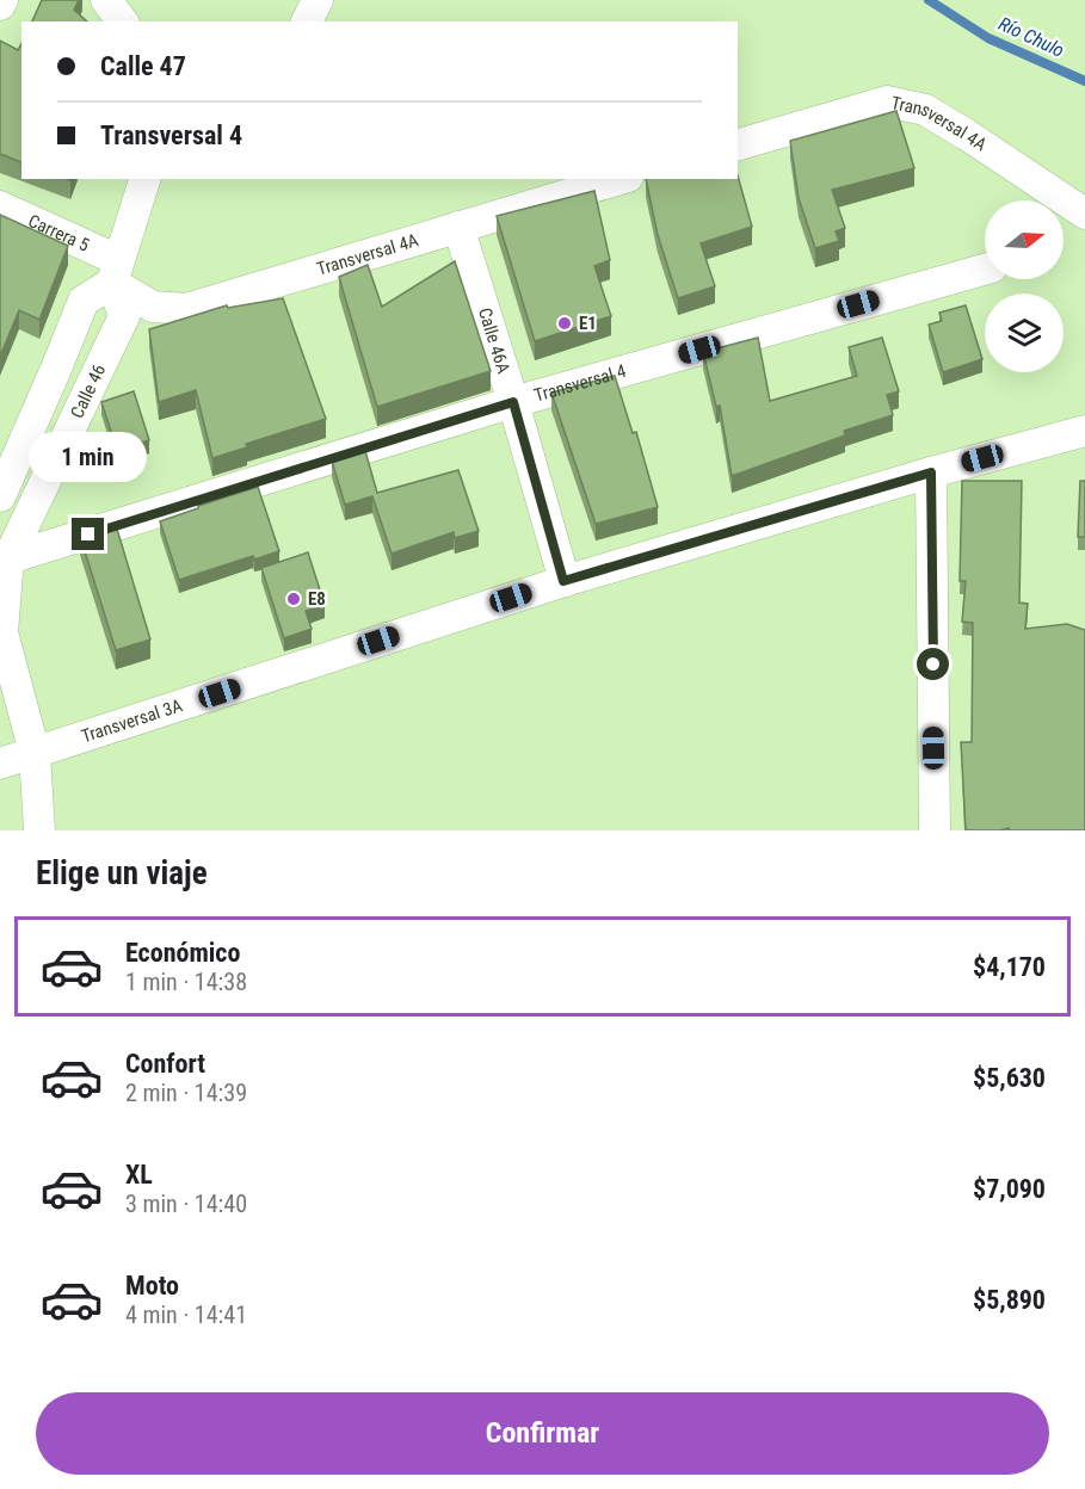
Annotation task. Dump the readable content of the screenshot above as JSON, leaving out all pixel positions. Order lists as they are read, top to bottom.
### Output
{
  "streets": {
    "street": [
      "Transversal 4A",
      "Carrera 5",
      "Calle 46A",
      "Transversal 4",
      "Calle 46",
      "Transversal 3A"
    ]
  },
  "crossings": [
    ["Transversal 4A", "Carrera 5"],
    ["Transversal 4A", "Calle 46A"],
    ["Transversal 4A", "Calle 46"],
    ["Carrera 5", "Calle 46"],
    ["Calle 46A", "Transversal 4"],
    ["Calle 46A", "Transversal 3A"],
    ["Transversal 4", "Calle 46"],
    ["Calle 46", "Transversal 3A"]
  ],
  "water": ["Río Chulo"],
  "places": ["E1", "E8"],
  "north": "right",
  "page": {
    "banner": ["Calle 47", "Transversal 4"],
    "bubble": "1 min",
    "heading": "Elige un viaje",
    "list": [
      {
        "name": "Económico",
        "note": "1 min · 14:38",
        "value": "$4,170"
      },
      {
        "name": "Confort",
        "note": "2 min · 14:39",
        "value": "$5,630"
      },
      {
        "name": "XL",
        "note": "3 min · 14:40",
        "value": "$7,090"
      },
      {
        "name": "Moto",
        "note": "4 min · 14:41",
        "value": "$5,890"
      }
    ],
    "buttons": "Confirmar"
  }
}
